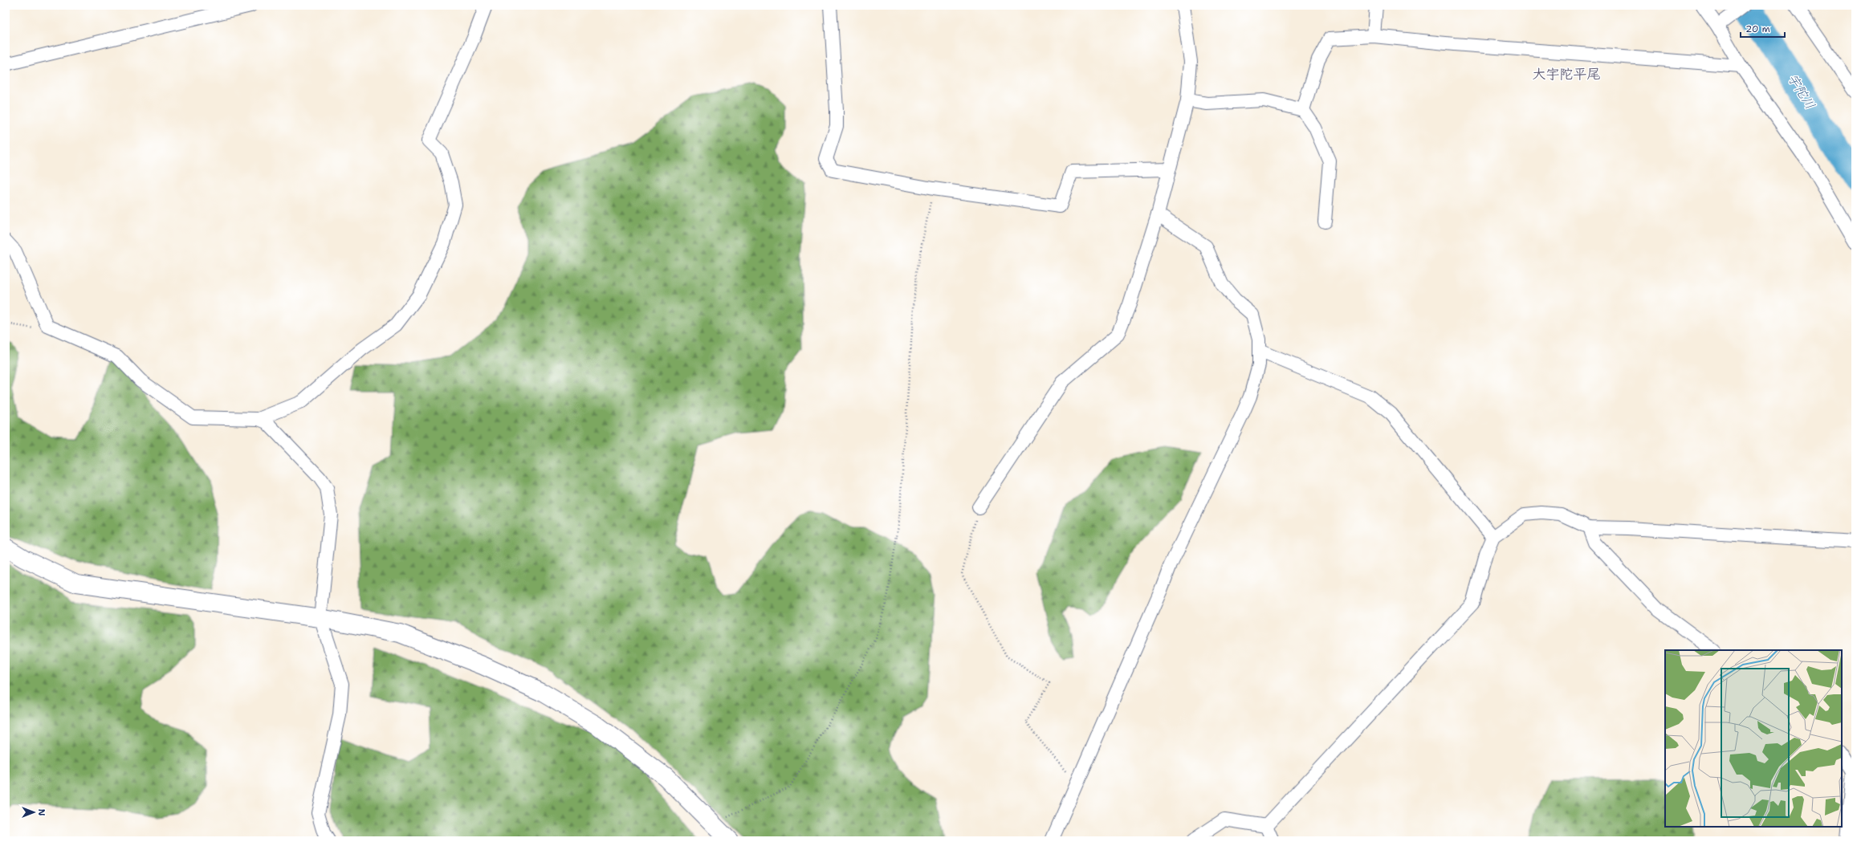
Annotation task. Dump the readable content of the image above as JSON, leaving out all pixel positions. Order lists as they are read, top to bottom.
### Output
{
  "districts": ["大宇陀平尾"],
  "water": ["宇陀川"],
  "scale_bar": "20 m",
  "north": "right"
}
